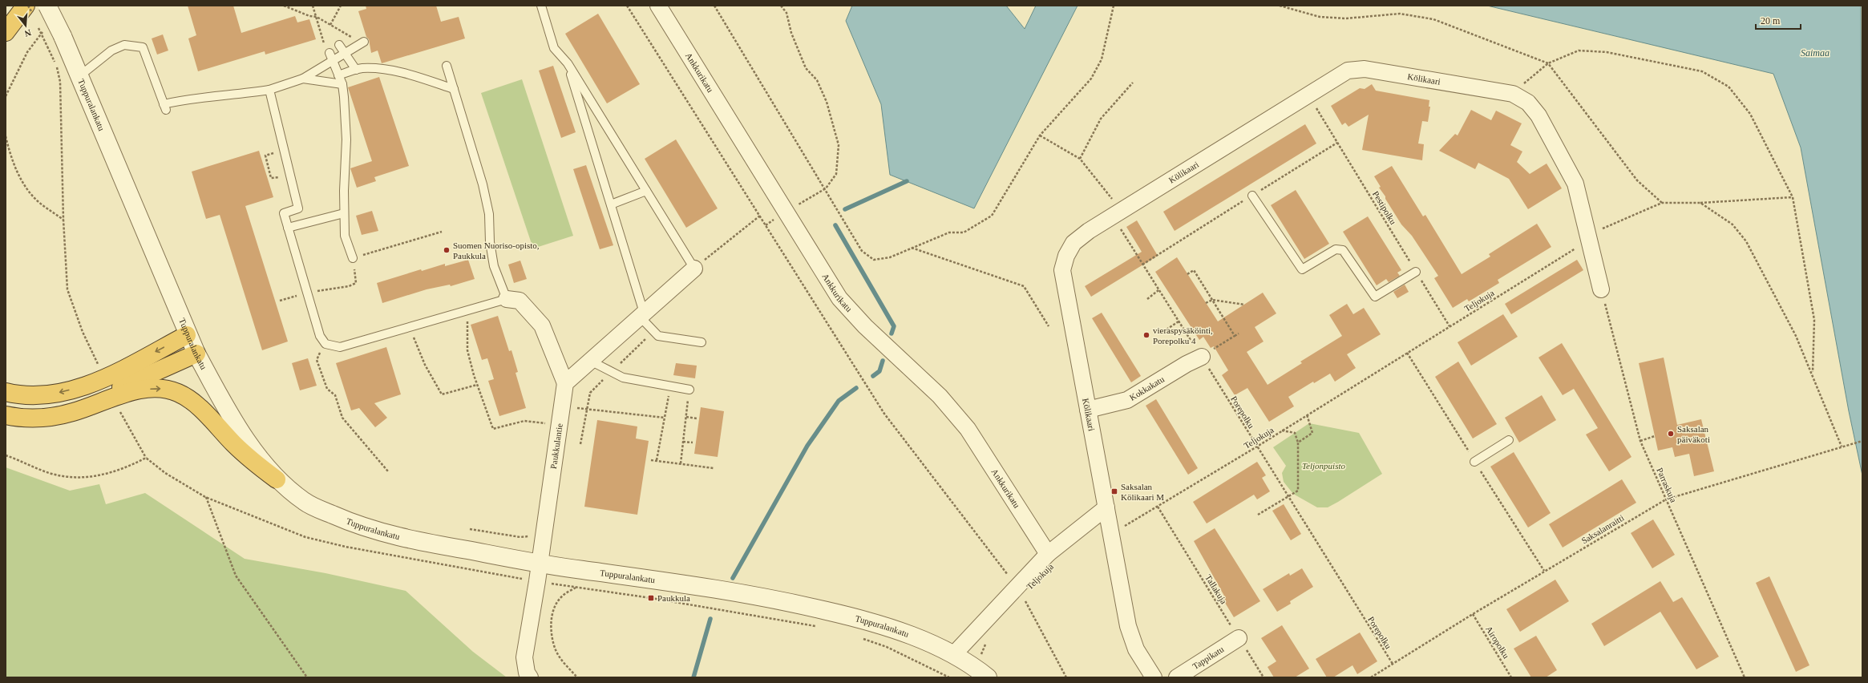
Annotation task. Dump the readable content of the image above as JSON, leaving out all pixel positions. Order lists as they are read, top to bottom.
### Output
{
  "streets": {
    "street": [
      "Ankkurikatu",
      "Kölikaari",
      "Tuppuralankatu",
      "Kokkakatu",
      "Paukkulantie",
      "Tappikatu"
    ],
    "path": [
      "Pestipolku",
      "Teljokuja",
      "Porepolku",
      "Parraskuja",
      "Saksalanraitti",
      "Tallakuja",
      "Airopolku"
    ]
  },
  "crossings": [
    ["Kölikaari", "Pestipolku"],
    ["Kölikaari", "Teljokuja"],
    ["Kölikaari", "Kokkakatu"],
    ["Kölikaari", "Porepolku"],
    ["Kölikaari", "Parraskuja"],
    ["Tuppuralankatu", "Paukkulantie"],
    ["Pestipolku", "Teljokuja"],
    ["Teljokuja", "Porepolku"],
    ["Teljokuja", "Tallakuja"],
    ["Kokkakatu", "Porepolku"],
    ["Porepolku", "Saksalanraitti"],
    ["Parraskuja", "Saksalanraitti"],
    ["Saksalanraitti", "Airopolku"],
    ["Tallakuja", "Tappikatu"]
  ],
  "water": ["Saimaa"],
  "parks": ["Teljonpuisto"],
  "places": {
    "other": ["Suomen Nuoriso-opisto, Paukkula", "vieraspysäköinti, Porepolku 4", "Saksalan päiväkoti"],
    "transit": ["Saksalan Kölikaari M", "Paukkula"]
  },
  "scale_bar": "20 m",
  "north": "bottom"
}
